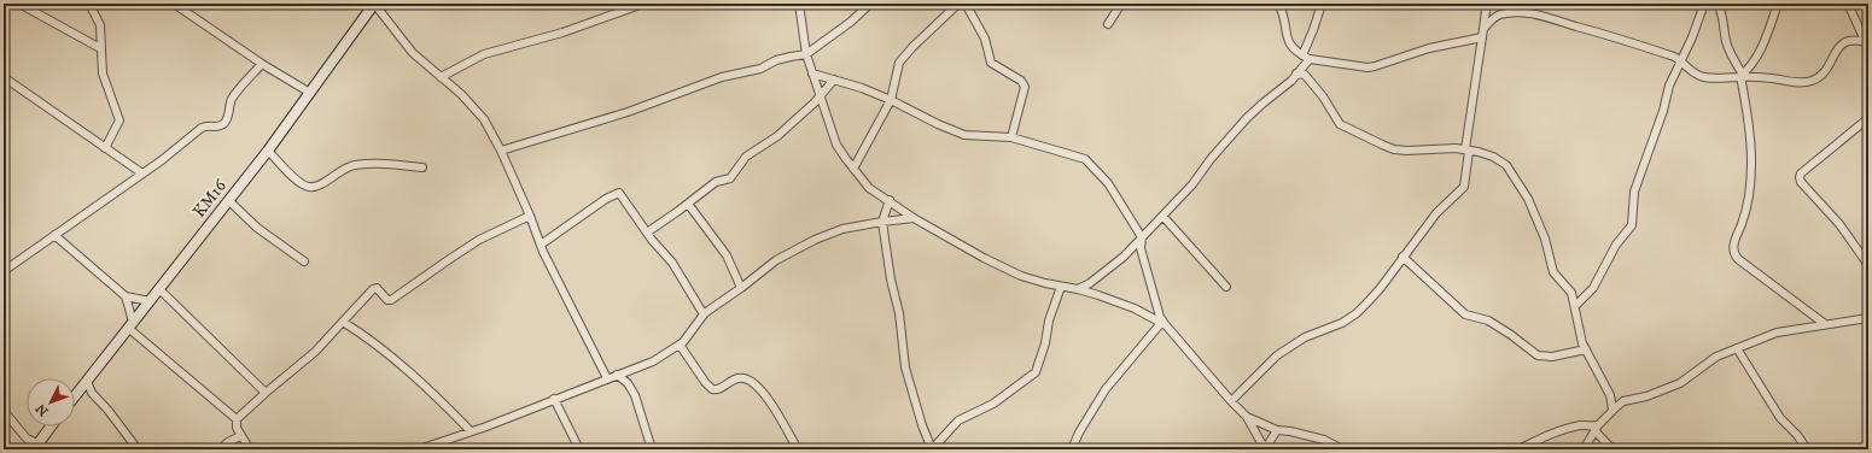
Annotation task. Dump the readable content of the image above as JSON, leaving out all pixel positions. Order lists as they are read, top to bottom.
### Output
{
  "streets": {
    "street": ["KM16"]
  },
  "north": "bottom left"
}
